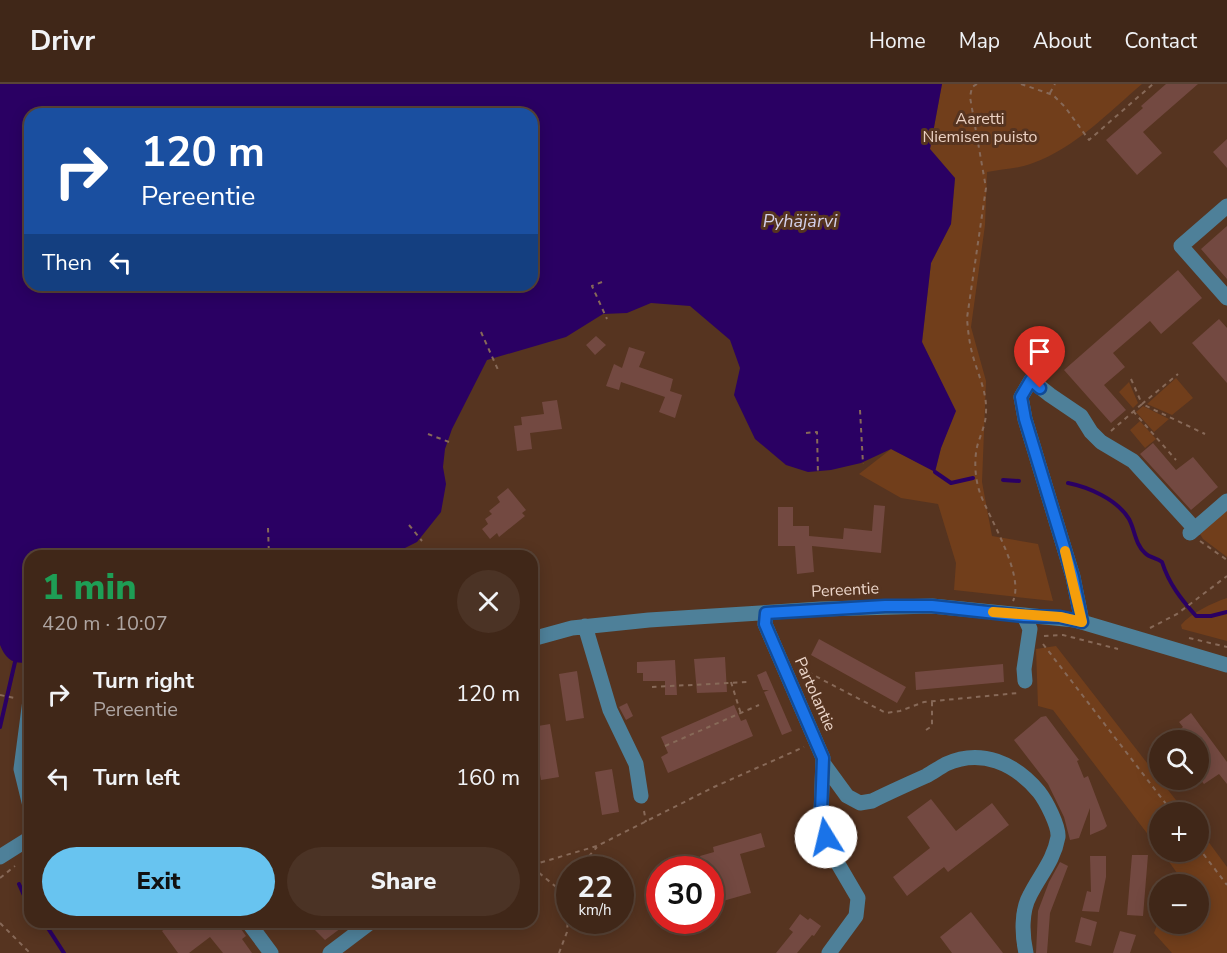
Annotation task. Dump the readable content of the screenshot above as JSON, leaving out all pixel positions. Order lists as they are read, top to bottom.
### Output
{
  "streets": {
    "street": ["Pereentie", "Partolantie"]
  },
  "crossings": [
    ["Pereentie", "Partolantie"]
  ],
  "water": ["Pyhäjärvi"],
  "parks": ["Aaretti Niemisen puisto"],
  "page": {
    "header": "Drivr",
    "nav": [
      "Home",
      "Map",
      "About",
      "Contact"
    ],
    "turn": ["120 m", "Pereentie"],
    "then": "Then",
    "heading": ["1 min", "420 m · 10:07"],
    "list": [
      {
        "name": "Turn right",
        "note": "Pereentie",
        "value": "120 m"
      },
      {
        "name": "Turn left",
        "value": "160 m"
      }
    ],
    "map_buttons": ["+", "−"],
    "buttons": ["Exit", "Share"],
    "speed": "22 km/h",
    "limit": "30"
  }
}
